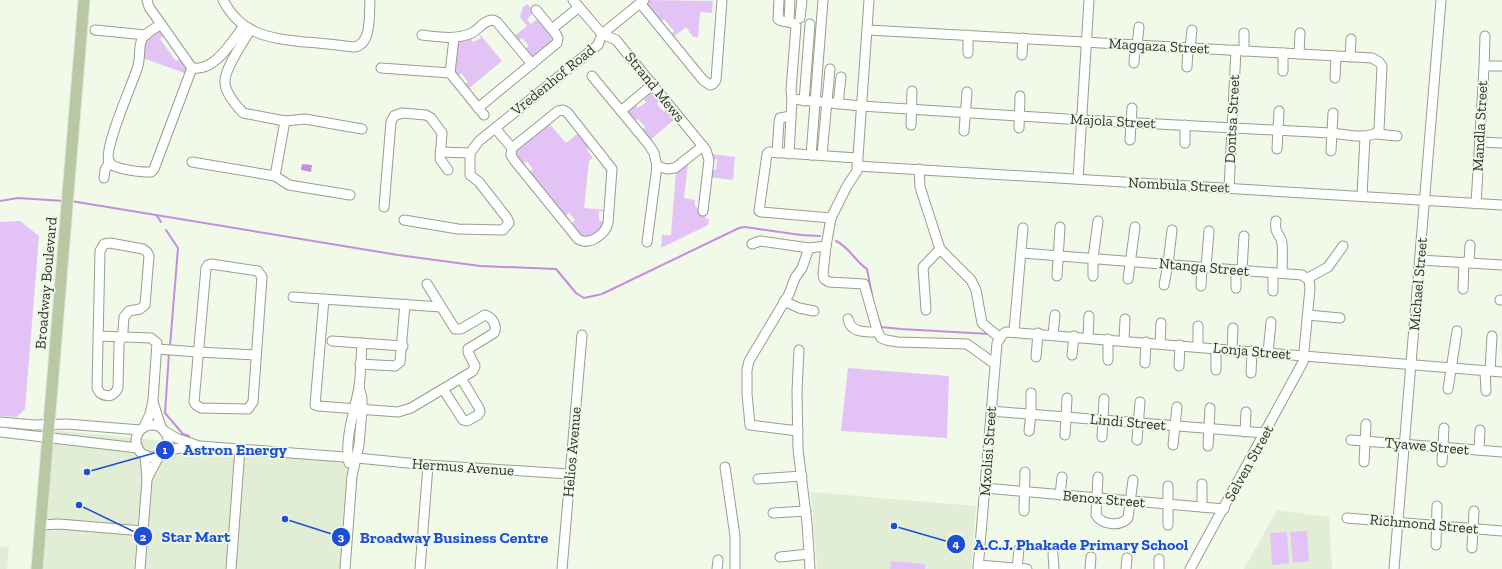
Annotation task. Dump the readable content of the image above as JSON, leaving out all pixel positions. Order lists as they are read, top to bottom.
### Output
{
  "streets": {
    "main road": ["Broadway Boulevard"],
    "street": [
      "Magqaza Street",
      "Vredenhof Road",
      "Strand Mews",
      "Dontsa Street",
      "Majola Street",
      "Mandla Street",
      "Nombula Street",
      "Ntanga Street",
      "Michael Street",
      "Lonja Street",
      "Lindi Street",
      "Tyawe Street",
      "Mxolisi Street",
      "Helios Avenue",
      "Selven Street",
      "Hermus Avenue",
      "Benox Street",
      "Richmond Street"
    ]
  },
  "crossings": [
    ["Magqaza Street", "Dontsa Street"],
    ["Magqaza Street", "Majola Street"],
    ["Vredenhof Road", "Strand Mews"],
    ["Dontsa Street", "Majola Street"],
    ["Dontsa Street", "Nombula Street"],
    ["Mandla Street", "Nombula Street"],
    ["Nombula Street", "Michael Street"],
    ["Michael Street", "Lonja Street"],
    ["Michael Street", "Tyawe Street"],
    ["Michael Street", "Richmond Street"],
    ["Lonja Street", "Mxolisi Street"],
    ["Lonja Street", "Selven Street"],
    ["Lindi Street", "Mxolisi Street"],
    ["Lindi Street", "Selven Street"],
    ["Mxolisi Street", "Benox Street"],
    ["Helios Avenue", "Hermus Avenue"],
    ["Selven Street", "Benox Street"]
  ],
  "places": [
    "Astron Energy",
    "Star Mart",
    "Broadway Business Centre",
    "A.C.J. Phakade Primary School"
  ]
}
